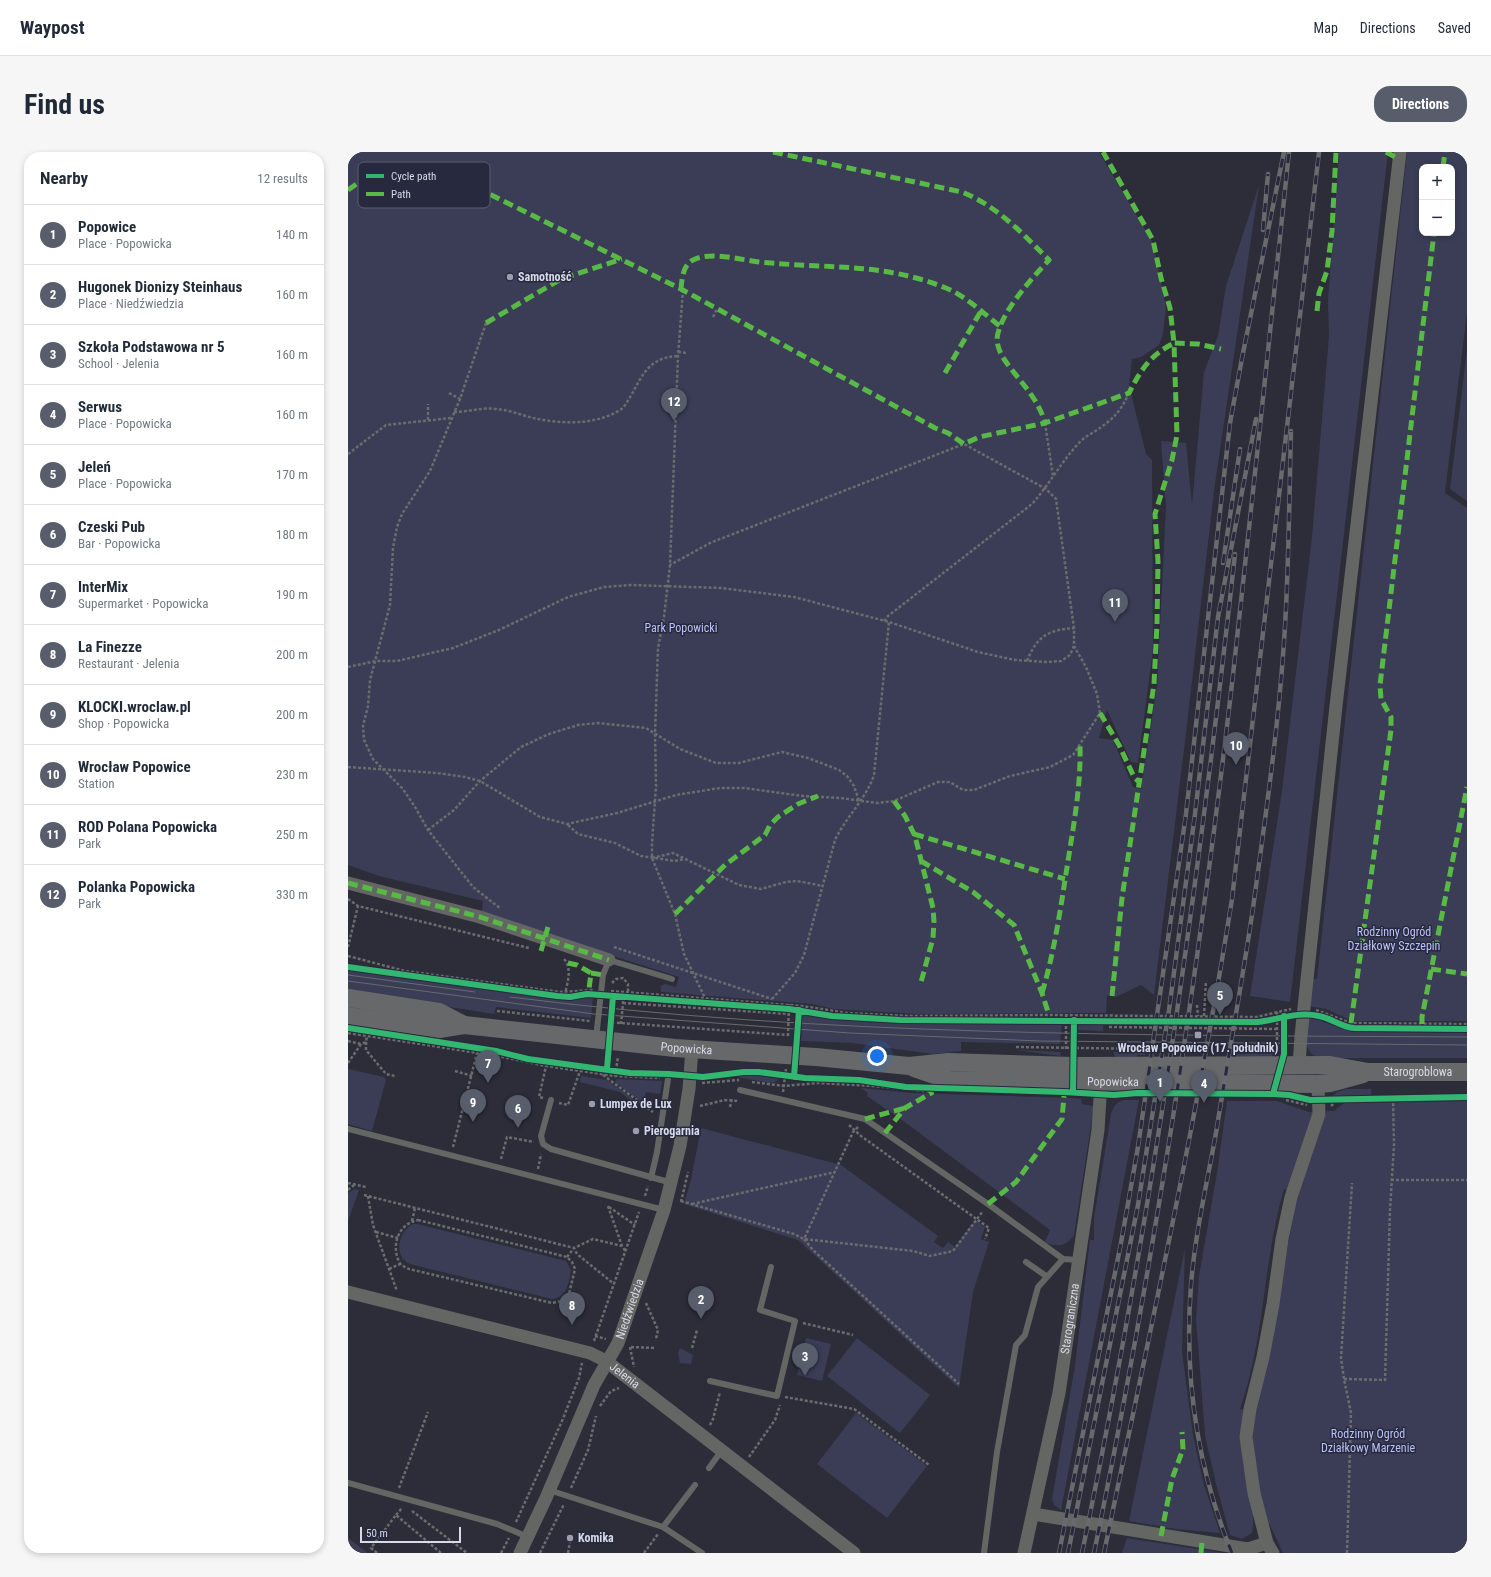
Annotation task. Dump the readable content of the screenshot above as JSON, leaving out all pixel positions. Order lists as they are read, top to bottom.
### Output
{
  "streets": {
    "street": [
      "Popowicka",
      "Starogroblowa",
      "Niedźwiedzia",
      "Starograniczna",
      "Jelenia"
    ]
  },
  "crossings": [
    ["Popowicka", "Starogroblowa"],
    ["Popowicka", "Niedźwiedzia"],
    ["Popowicka", "Starograniczna"],
    ["Niedźwiedzia", "Jelenia"]
  ],
  "parks": ["Park Popowicki", "Rodzinny Ogród Działkowy Szczepin", "Rodzinny Ogród Działkowy Marzenie"],
  "places": {
    "other": [
      "Samotność",
      "Lumpex de Lux",
      "Pierogarnia",
      "Komika"
    ],
    "transit": ["Wrocław Popowice (17. południk)"]
  },
  "legend": ["Cycle path", "Path"],
  "scale_bar": "50 m",
  "page": {
    "header": "Waypost",
    "nav": ["Map", "Directions", "Saved"],
    "buttons": "Directions",
    "title": "Find us",
    "heading": ["Nearby", "12 results"],
    "map_buttons": ["+", "−"],
    "list": [
      {
        "mark": "1",
        "name": "Popowice",
        "note": "Place · Popowicka",
        "value": "140 m"
      },
      {
        "mark": "2",
        "name": "Hugonek Dionizy Steinhaus",
        "note": "Place · Niedźwiedzia",
        "value": "160 m"
      },
      {
        "mark": "3",
        "name": "Szkoła Podstawowa nr 5",
        "note": "School · Jelenia",
        "value": "160 m"
      },
      {
        "mark": "4",
        "name": "Serwus",
        "note": "Place · Popowicka",
        "value": "160 m"
      },
      {
        "mark": "5",
        "name": "Jeleń",
        "note": "Place · Popowicka",
        "value": "170 m"
      },
      {
        "mark": "6",
        "name": "Czeski Pub",
        "note": "Bar · Popowicka",
        "value": "180 m"
      },
      {
        "mark": "7",
        "name": "InterMix",
        "note": "Supermarket · Popowicka",
        "value": "190 m"
      },
      {
        "mark": "8",
        "name": "La Finezze",
        "note": "Restaurant · Jelenia",
        "value": "200 m"
      },
      {
        "mark": "9",
        "name": "KLOCKI.wroclaw.pl",
        "note": "Shop · Popowicka",
        "value": "200 m"
      },
      {
        "mark": "10",
        "name": "Wrocław Popowice",
        "note": "Station",
        "value": "230 m"
      },
      {
        "mark": "11",
        "name": "ROD Polana Popowicka",
        "note": "Park",
        "value": "250 m"
      },
      {
        "mark": "12",
        "name": "Polanka Popowicka",
        "note": "Park",
        "value": "330 m"
      }
    ],
    "pins": [
      "12",
      "11",
      "10",
      "5",
      "7",
      "1",
      "4",
      "9",
      "6",
      "2",
      "8",
      "3"
    ],
    "scale": "50 m"
  }
}
